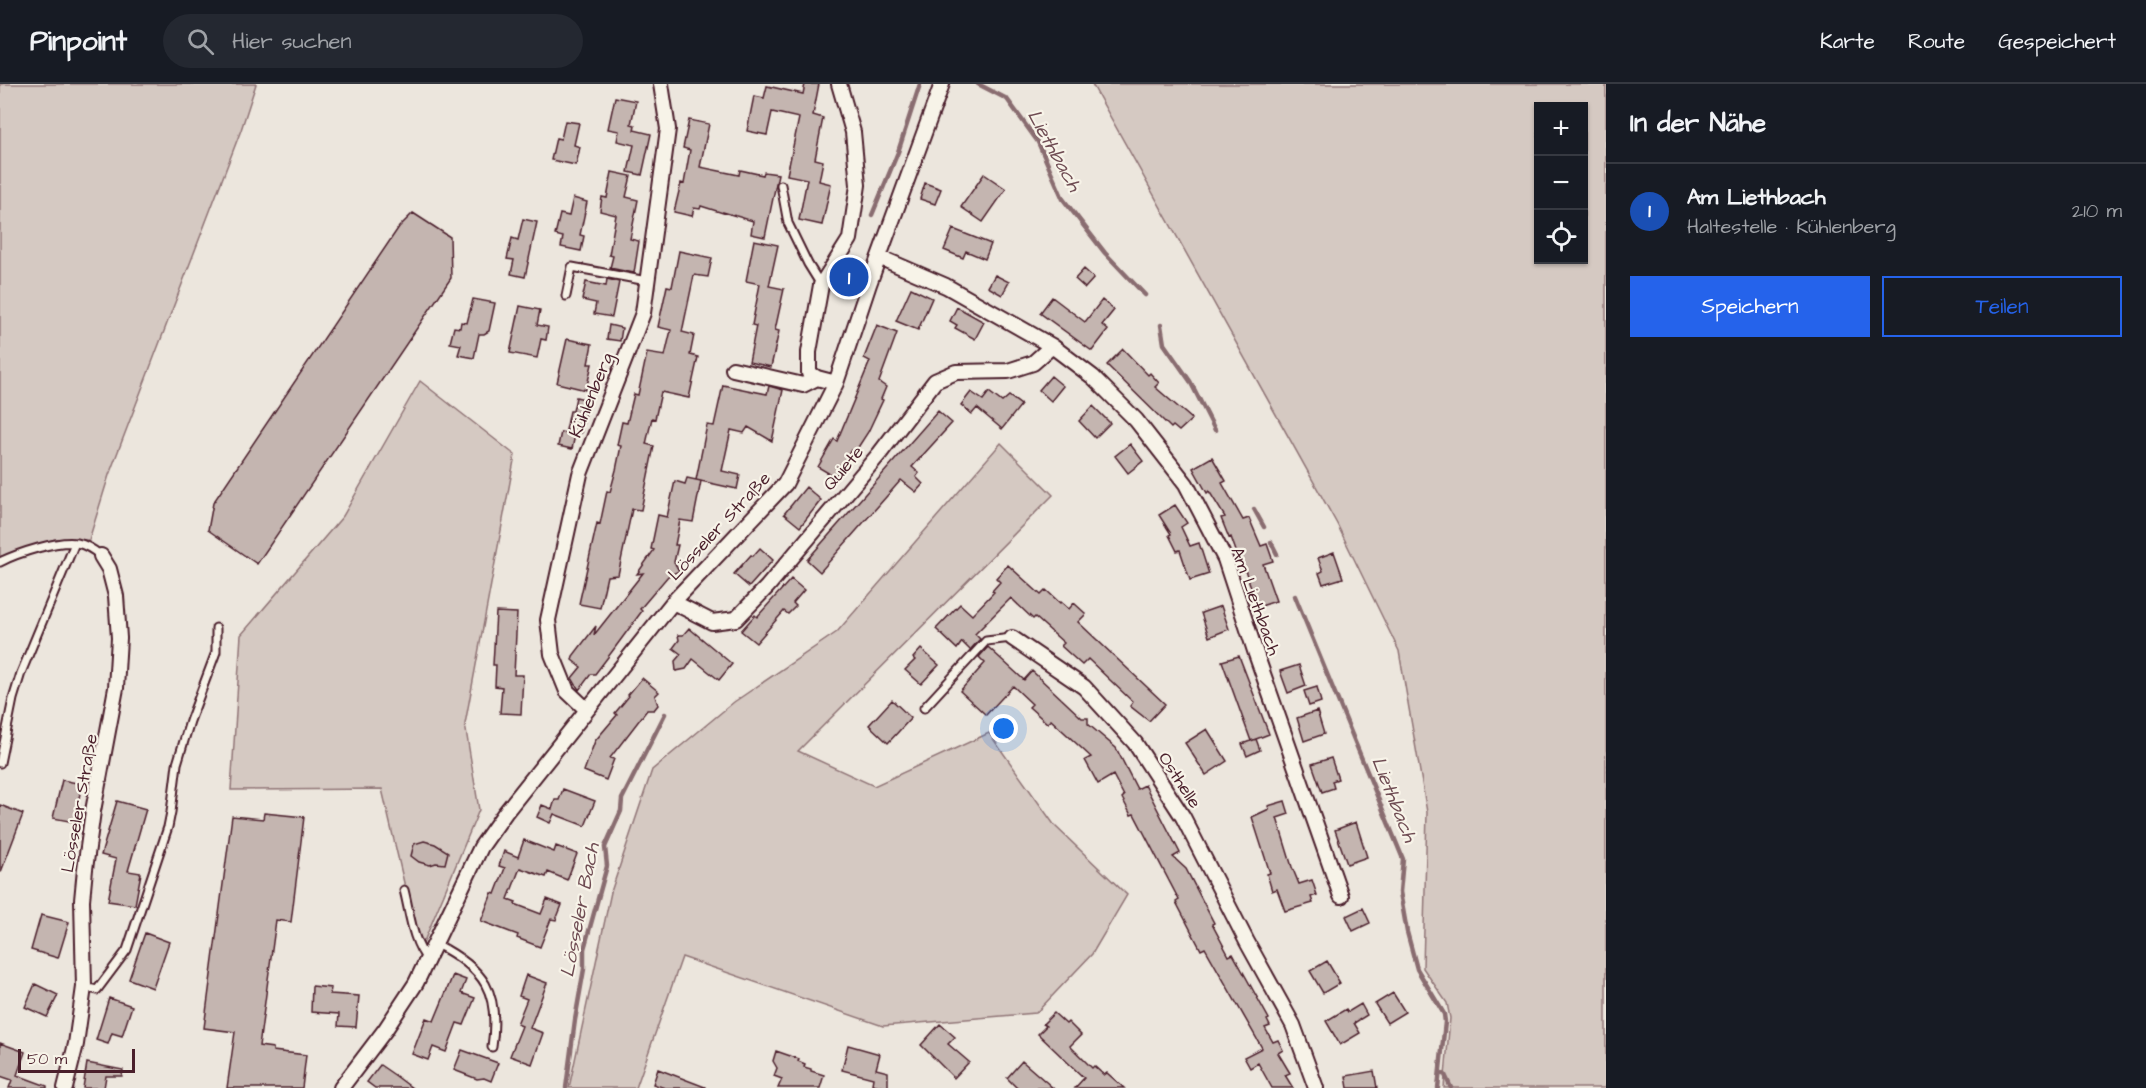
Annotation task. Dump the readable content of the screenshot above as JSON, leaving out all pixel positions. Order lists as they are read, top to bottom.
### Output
{
  "streets": {
    "street": [
      "Kühlenberg",
      "Quiete",
      "Lösseler Straße",
      "Am Liethbach",
      "Osthelle"
    ]
  },
  "crossings": [
    ["Kühlenberg", "Lösseler Straße"],
    ["Quiete", "Lösseler Straße"],
    ["Quiete", "Am Liethbach"],
    ["Lösseler Straße", "Am Liethbach"]
  ],
  "water": ["Liethbach", "Lösseler Bach"],
  "scale_bar": "50 m",
  "page": {
    "header": "Pinpoint",
    "search": "Hier suchen",
    "nav": ["Karte", "Route", "Gespeichert"],
    "heading": "In der Nähe",
    "map_buttons": ["+", "−"],
    "list": [
      {
        "mark": "1",
        "name": "Am Liethbach",
        "note": "Haltestelle · Kühlenberg",
        "value": "210 m"
      }
    ],
    "pins": "1",
    "buttons": ["Speichern", "Teilen"],
    "scale": "50 m"
  }
}
